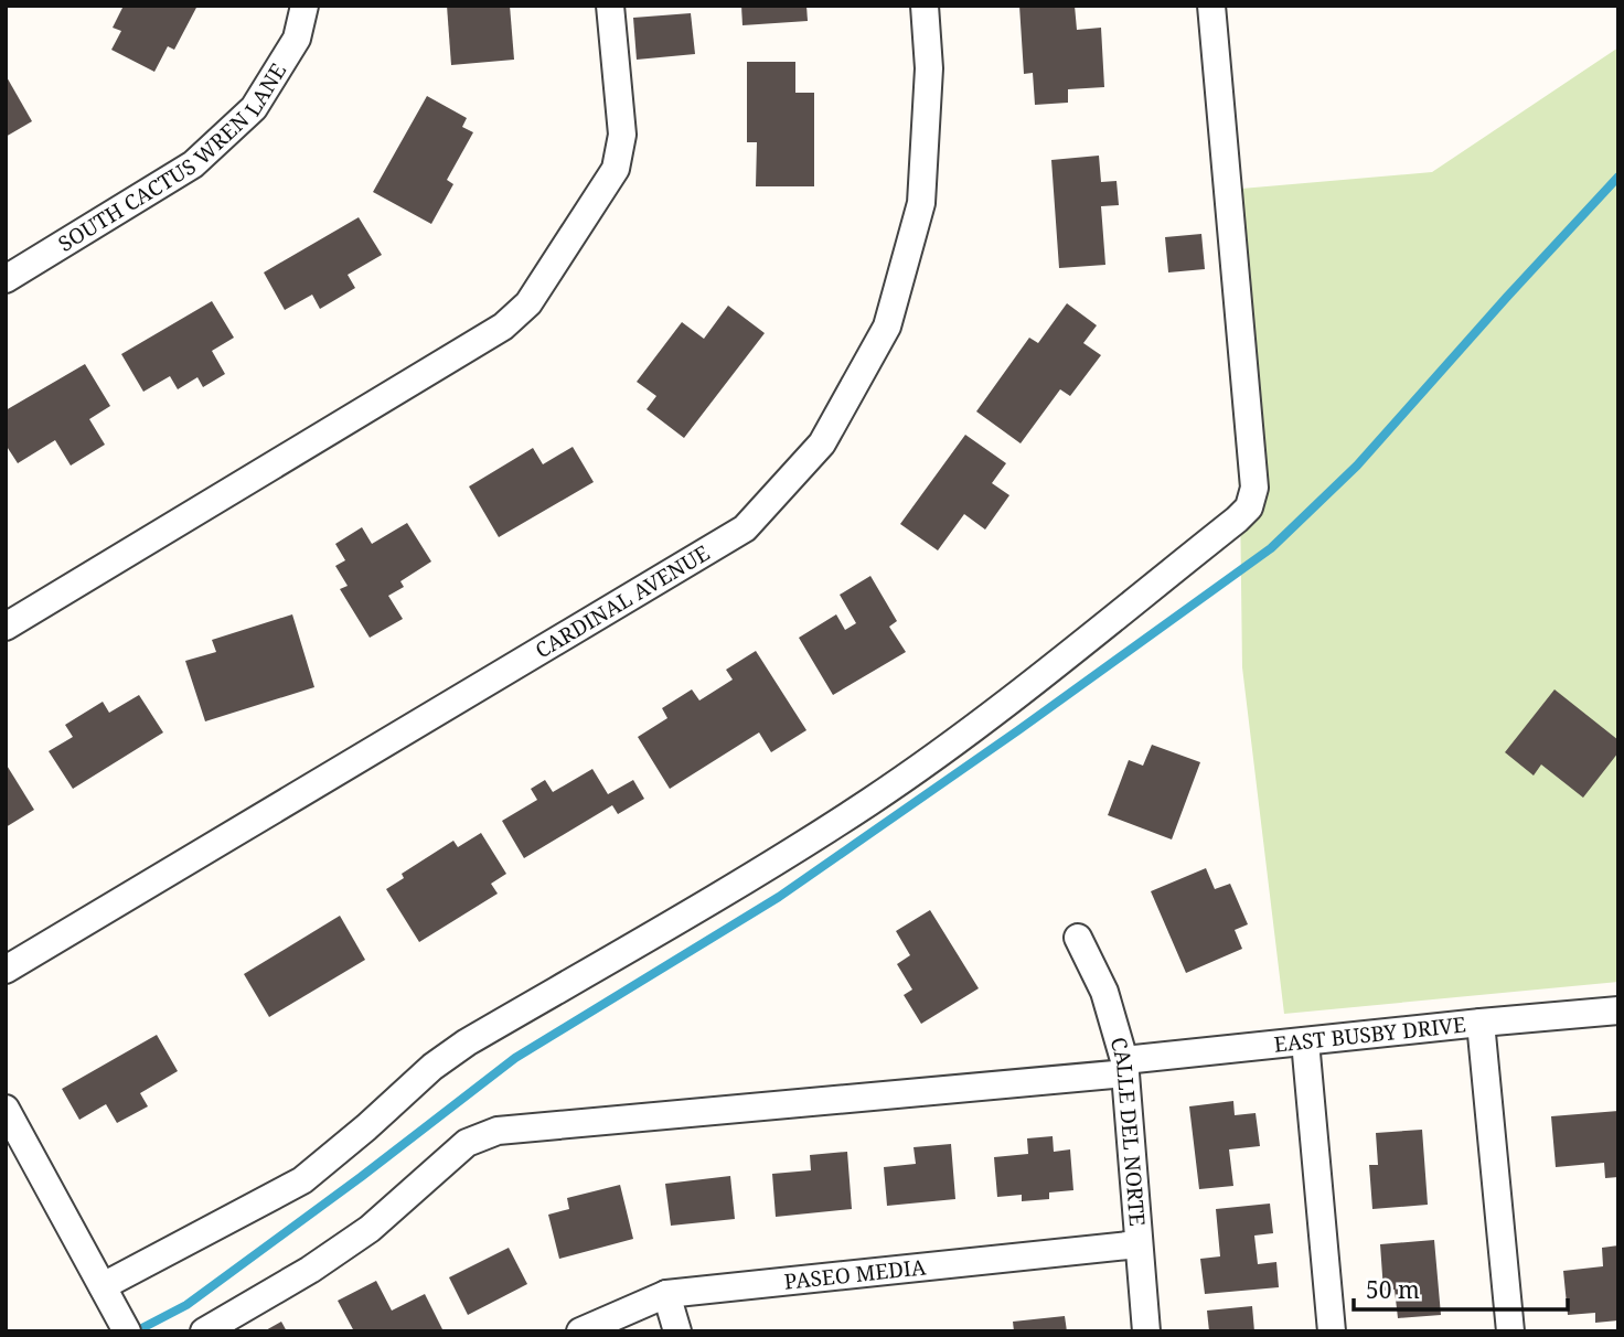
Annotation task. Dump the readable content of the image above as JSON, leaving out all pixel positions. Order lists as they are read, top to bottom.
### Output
{
  "streets": {
    "street": [
      "SOUTH CACTUS WREN LANE",
      "CARDINAL AVENUE",
      "EAST BUSBY DRIVE",
      "CALLE DEL NORTE",
      "PASEO MEDIA"
    ]
  },
  "crossings": [
    ["EAST BUSBY DRIVE", "CALLE DEL NORTE"],
    ["CALLE DEL NORTE", "PASEO MEDIA"]
  ],
  "scale_bar": "50 m"
}
